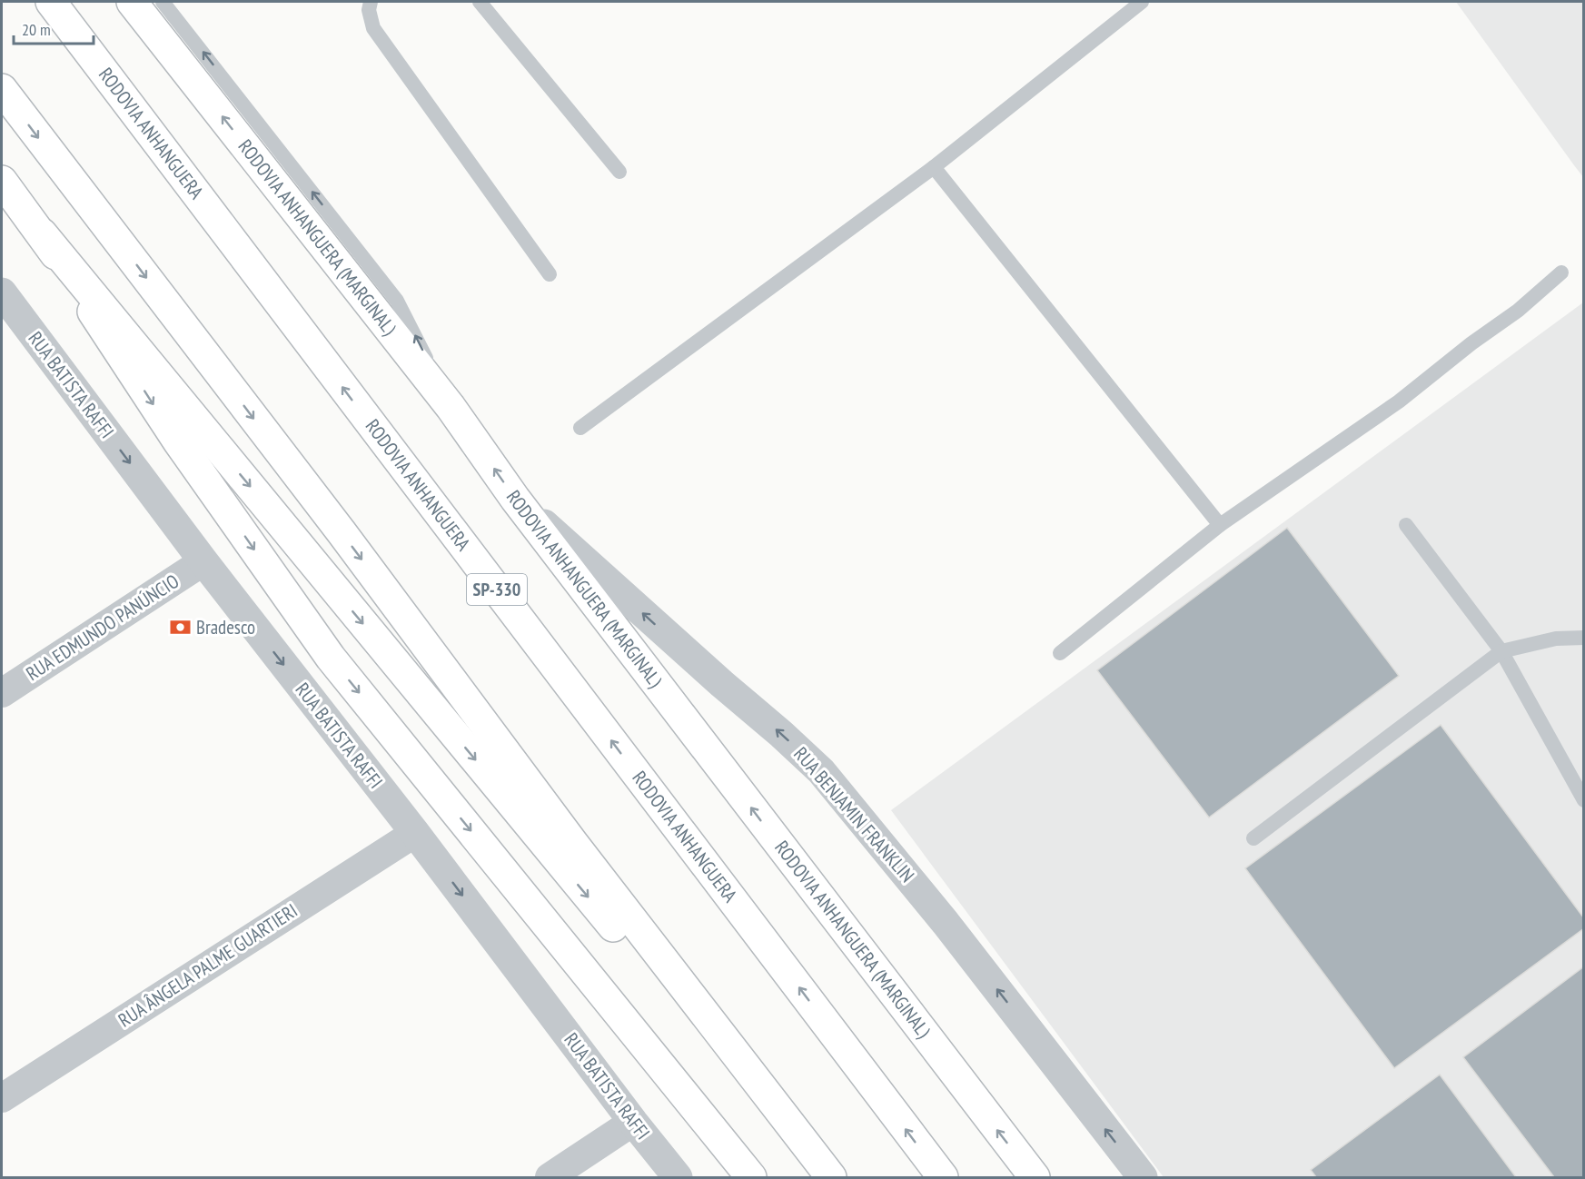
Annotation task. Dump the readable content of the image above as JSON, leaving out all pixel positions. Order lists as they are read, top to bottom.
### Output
{
  "streets": {
    "highway": ["RODOVIA ANHANGUERA", "RODOVIA ANHANGUERA (MARGINAL)", "SP-330"],
    "street": [
      "RUA BATISTA RAFFI",
      "RUA EDMUNDO PANÚNCIO",
      "RUA BENJAMIN FRANKLIN",
      "RUA ÂNGELA PALME GUARTIERI"
    ]
  },
  "crossings": [
    ["RODOVIA ANHANGUERA (MARGINAL)", "RUA BENJAMIN FRANKLIN"],
    ["RUA BATISTA RAFFI", "RUA EDMUNDO PANÚNCIO"],
    ["RUA BATISTA RAFFI", "RUA ÂNGELA PALME GUARTIERI"]
  ],
  "one_way": ["RUA BATISTA RAFFI", "RUA BENJAMIN FRANKLIN"],
  "places": {
    "bank": ["Bradesco"]
  },
  "scale_bar": "20 m"
}
